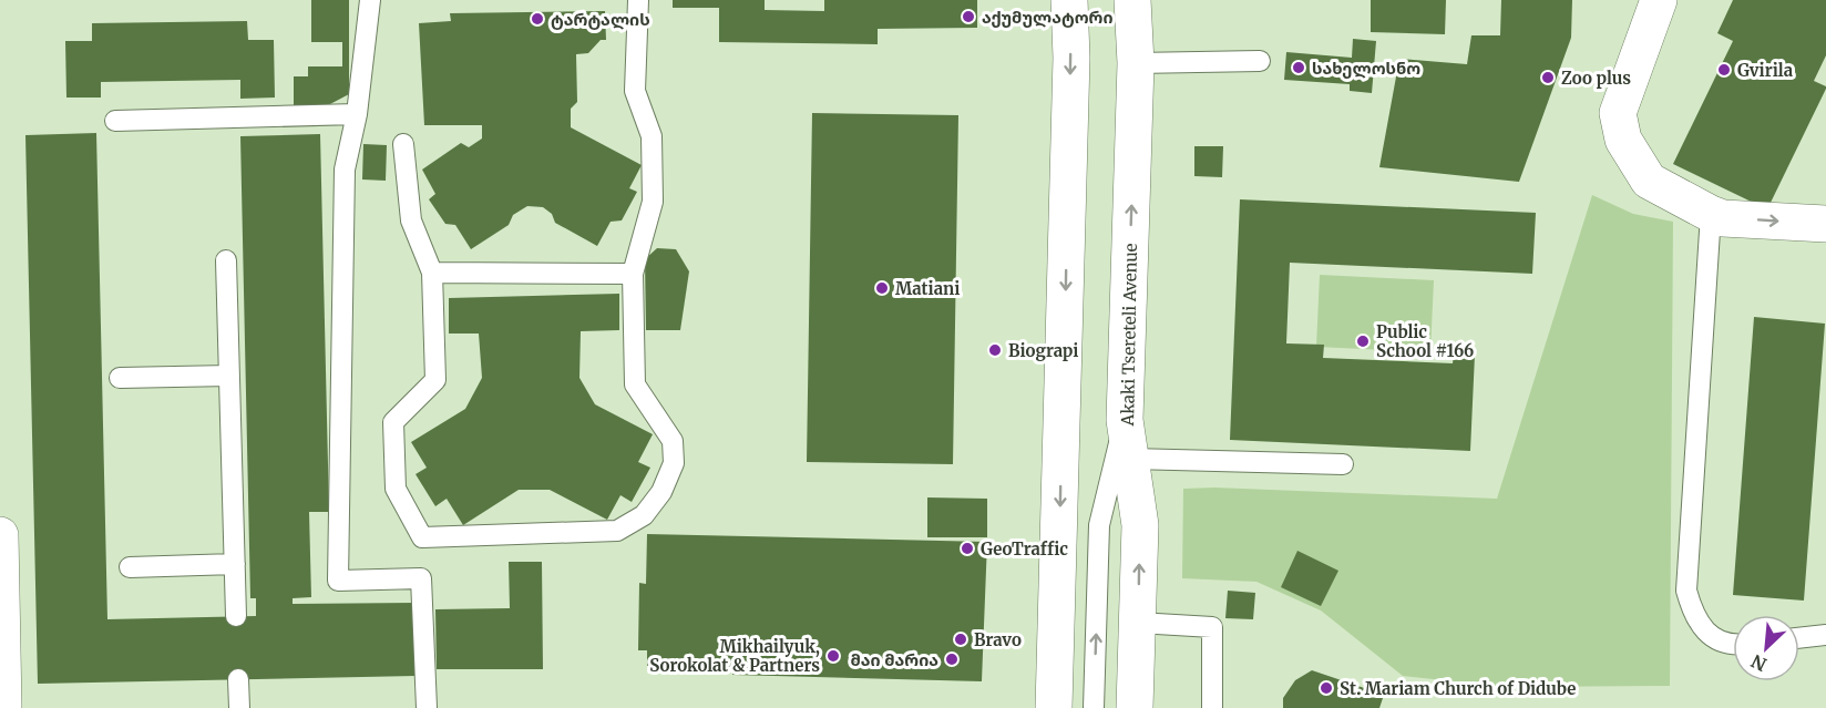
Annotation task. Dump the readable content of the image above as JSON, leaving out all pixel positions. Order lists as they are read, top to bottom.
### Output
{
  "streets": {
    "main road": ["Akaki Tsereteli Avenue"]
  },
  "places": [
    "აქუმულატორი",
    "ტარტალის",
    "სახელოსნო",
    "Gvirila",
    "Zoo plus",
    "Matiani",
    "Public School #166",
    "Biograpi",
    "GeoTraffic",
    "Bravo",
    "Mikhailyuk, Sorokolat & Partners",
    "მაი მარია",
    "St. Mariam Church of Didube"
  ],
  "north": "bottom left"
}
